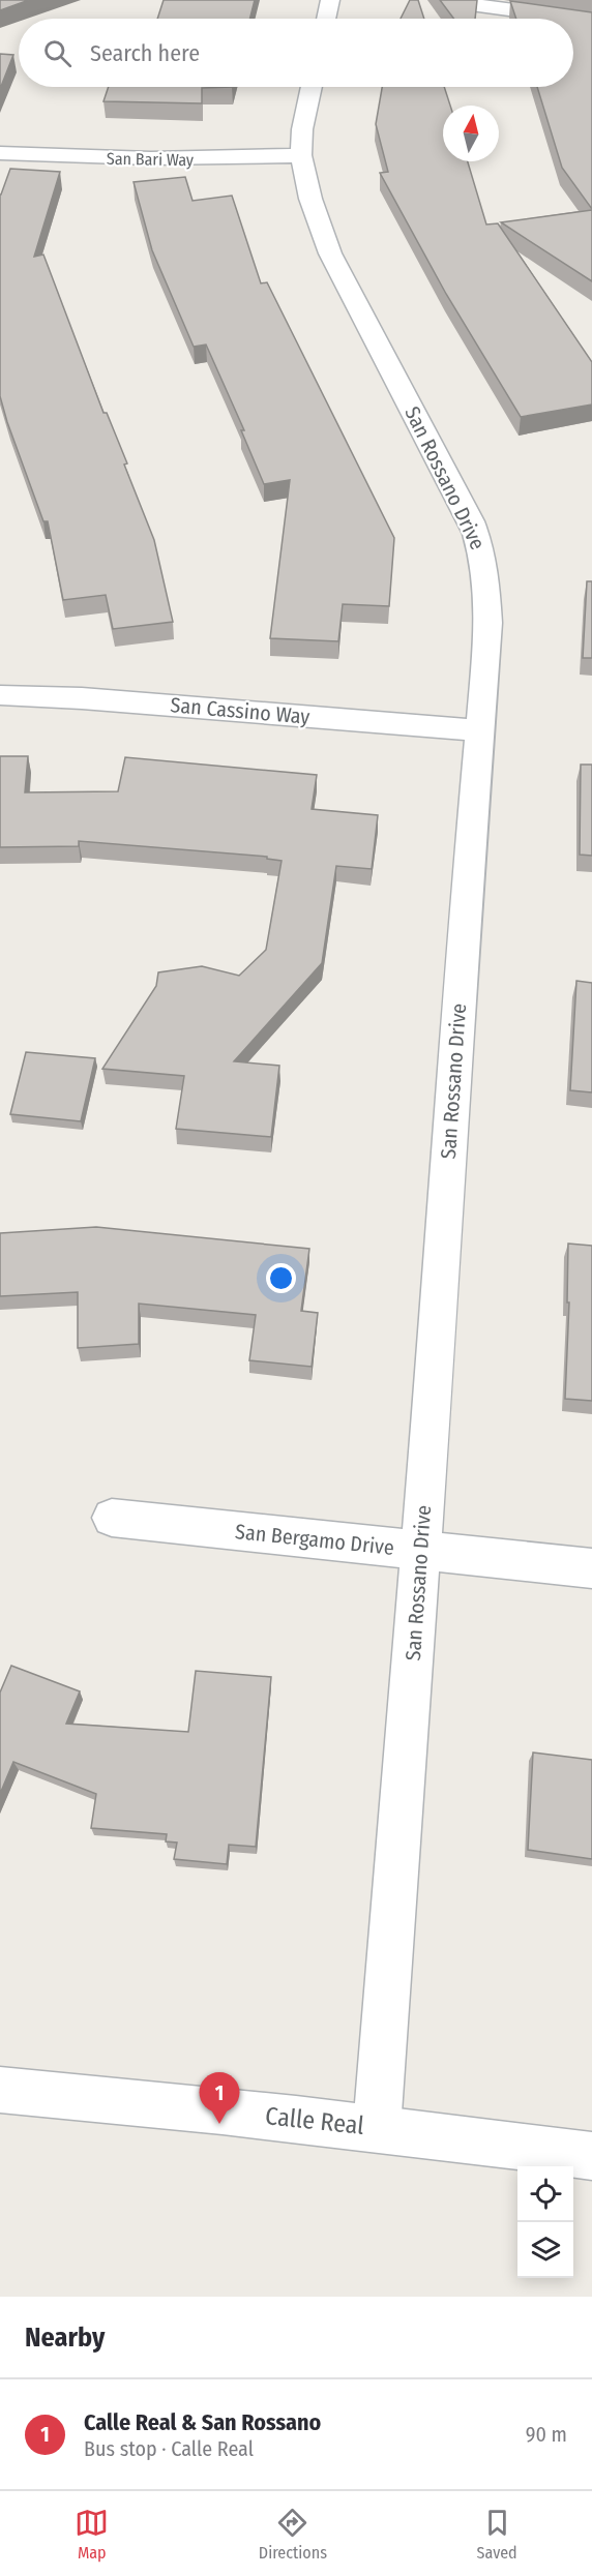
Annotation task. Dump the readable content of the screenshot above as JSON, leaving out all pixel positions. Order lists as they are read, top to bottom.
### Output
{
  "streets": {
    "street": [
      "San Bari Way",
      "San Rossano Drive",
      "San Cassino Way",
      "San Bergamo Drive",
      "Calle Real"
    ]
  },
  "crossings": [
    ["San Bari Way", "San Rossano Drive"],
    ["San Rossano Drive", "San Cassino Way"],
    ["San Rossano Drive", "San Bergamo Drive"],
    ["San Rossano Drive", "Calle Real"]
  ],
  "north": "top",
  "page": {
    "search": "Search here",
    "pins": "1",
    "heading": "Nearby",
    "list": [
      {
        "mark": "1",
        "name": "Calle Real & San Rossano",
        "note": "Bus stop · Calle Real",
        "value": "90 m"
      }
    ],
    "nav": ["Map", "Directions", "Saved"]
  }
}
